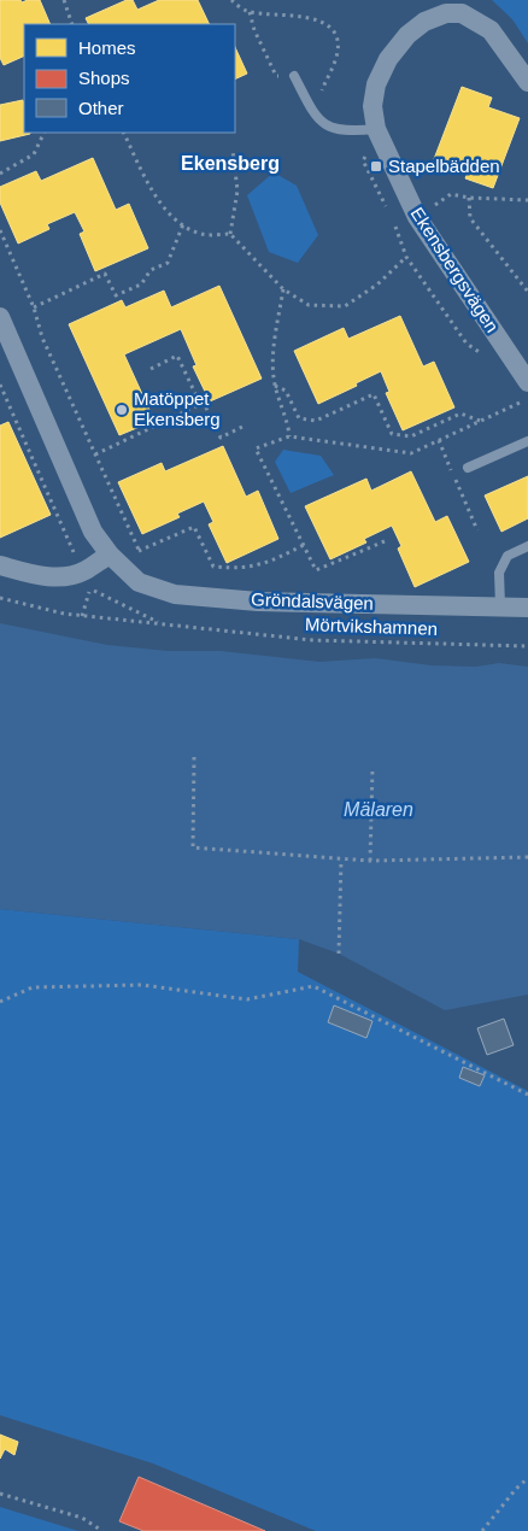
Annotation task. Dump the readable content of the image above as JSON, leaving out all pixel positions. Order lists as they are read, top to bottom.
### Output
{
  "streets": {
    "street": ["Ekensbergsvägen", "Gröndalsvägen"],
    "path": ["Mörtvikshamnen"]
  },
  "districts": ["Ekensberg"],
  "water": ["Mälaren"],
  "places": {
    "transit": ["Stapelbädden"],
    "other": ["Matöppet Ekensberg"]
  },
  "legend": ["Homes", "Shops", "Other"]
}
